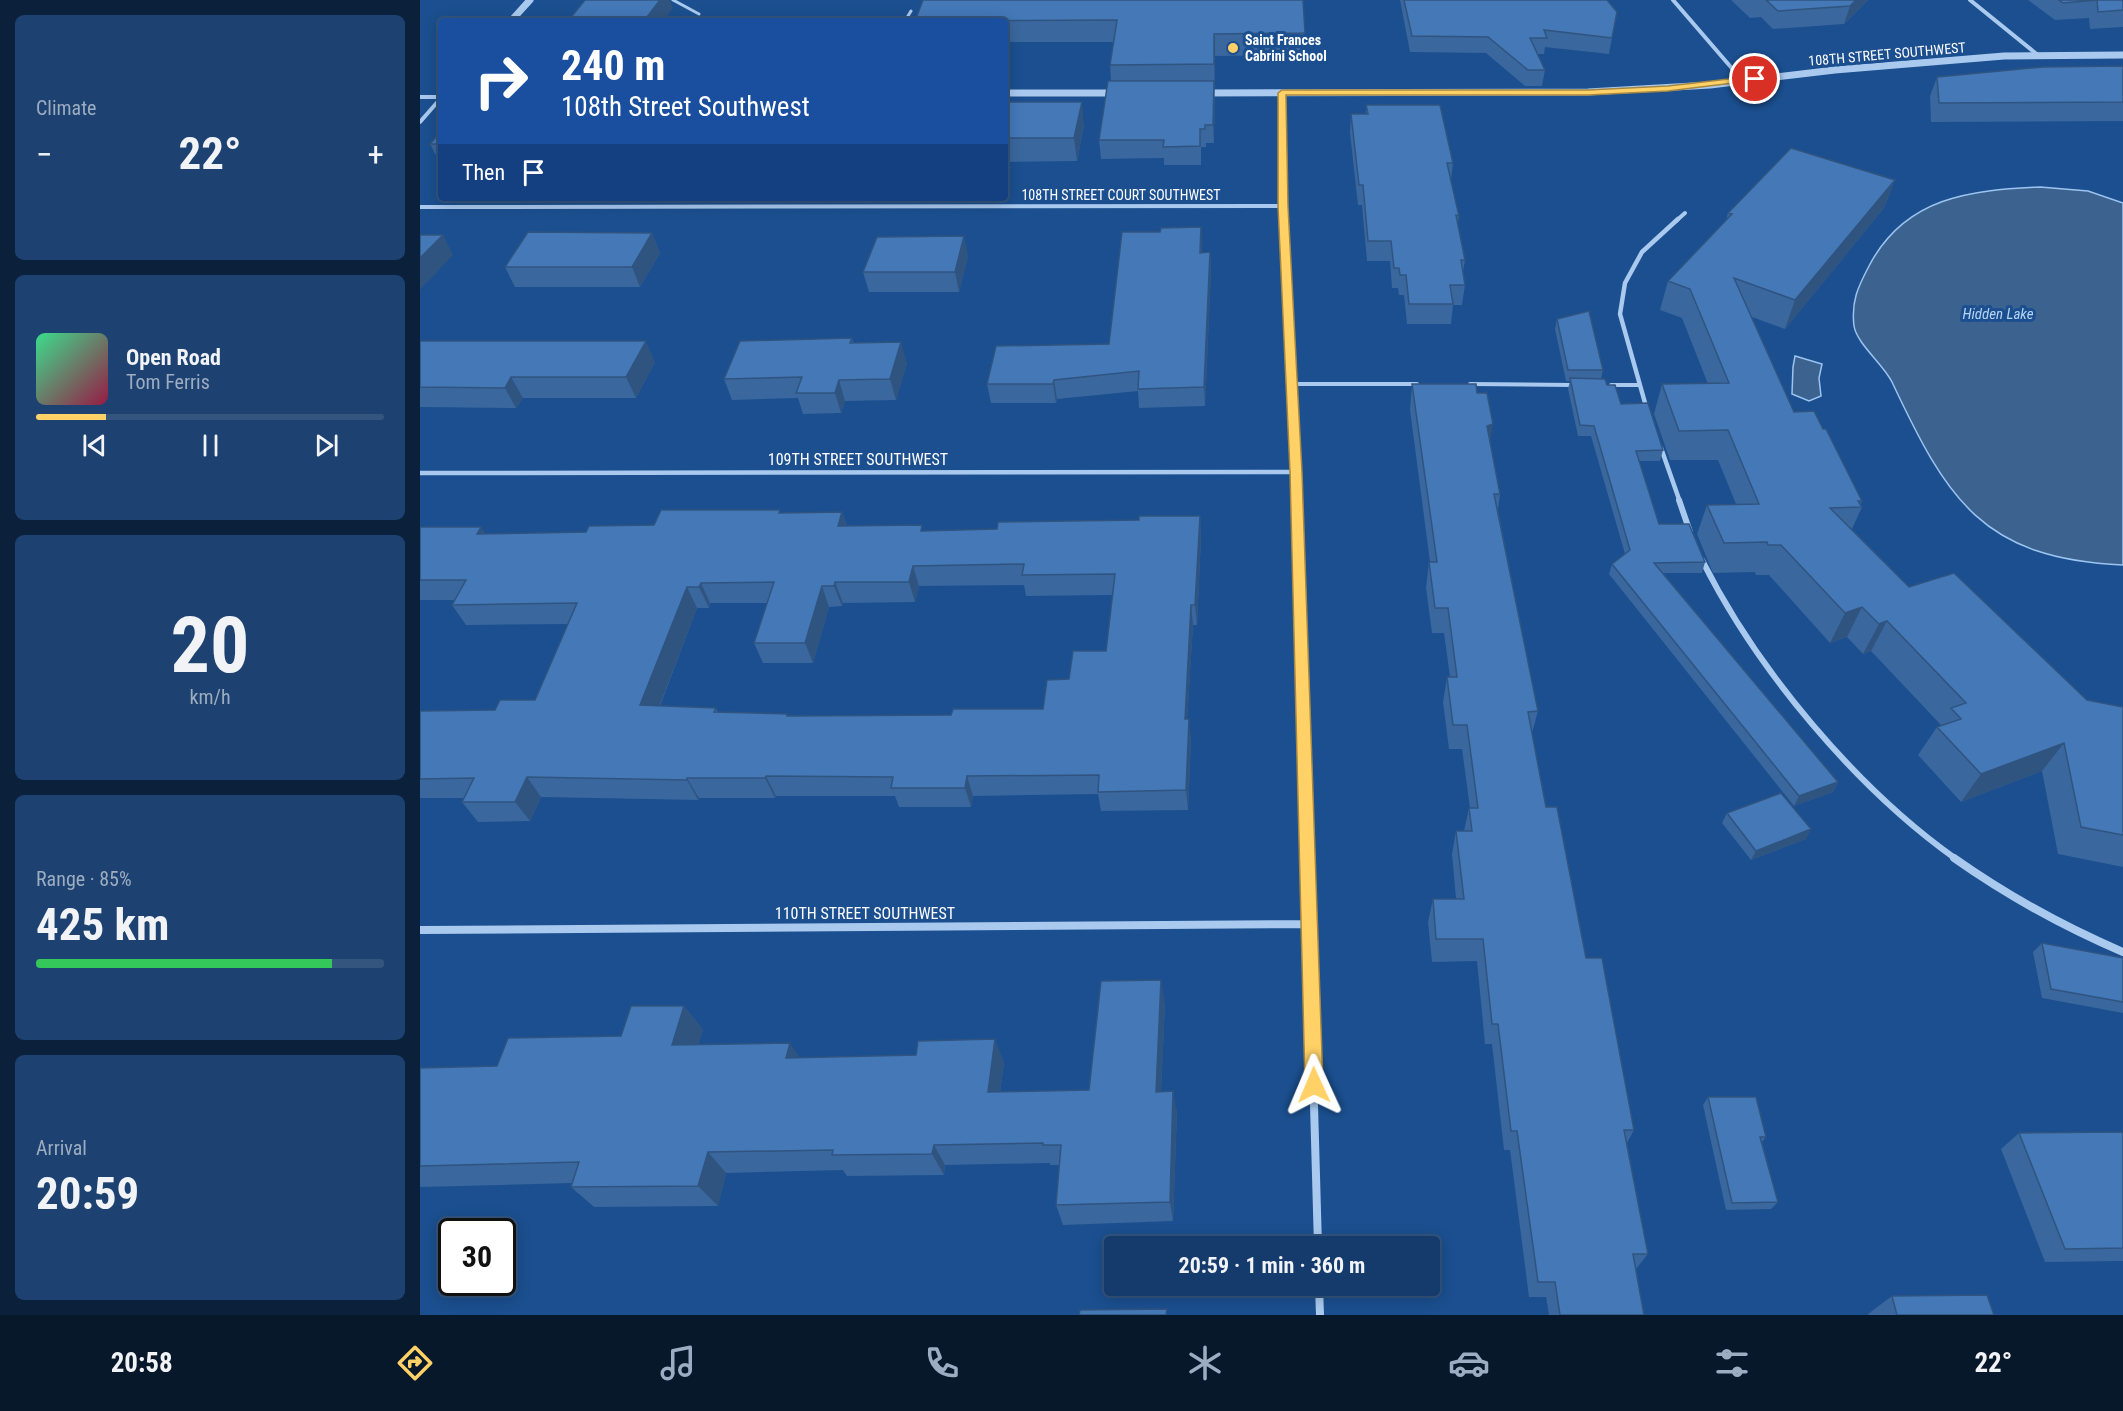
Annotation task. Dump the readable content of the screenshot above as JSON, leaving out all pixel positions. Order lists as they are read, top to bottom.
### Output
{
  "streets": {
    "street": [
      "108TH STREET SOUTHWEST",
      "108TH STREET COURT SOUTHWEST",
      "109TH STREET SOUTHWEST",
      "110TH STREET SOUTHWEST"
    ]
  },
  "water": ["Hidden Lake"],
  "places": ["Saint Frances Cabrini School"],
  "page": {
    "tile": [
      "Climate",
      ["20", "km/h"],
      ["Range · 85%", "425 km"],
      ["Arrival", "20:59"]
    ],
    "turn": ["240 m", "108th Street Southwest"],
    "heat": ["−", "22°", "+"],
    "then": "Then",
    "song": ["Open Road", "Tom Ferris"],
    "limit": "30",
    "trip": "20:59 · 1 min · 360 m",
    "tabs": ["20:58", "22°"]
  }
}
